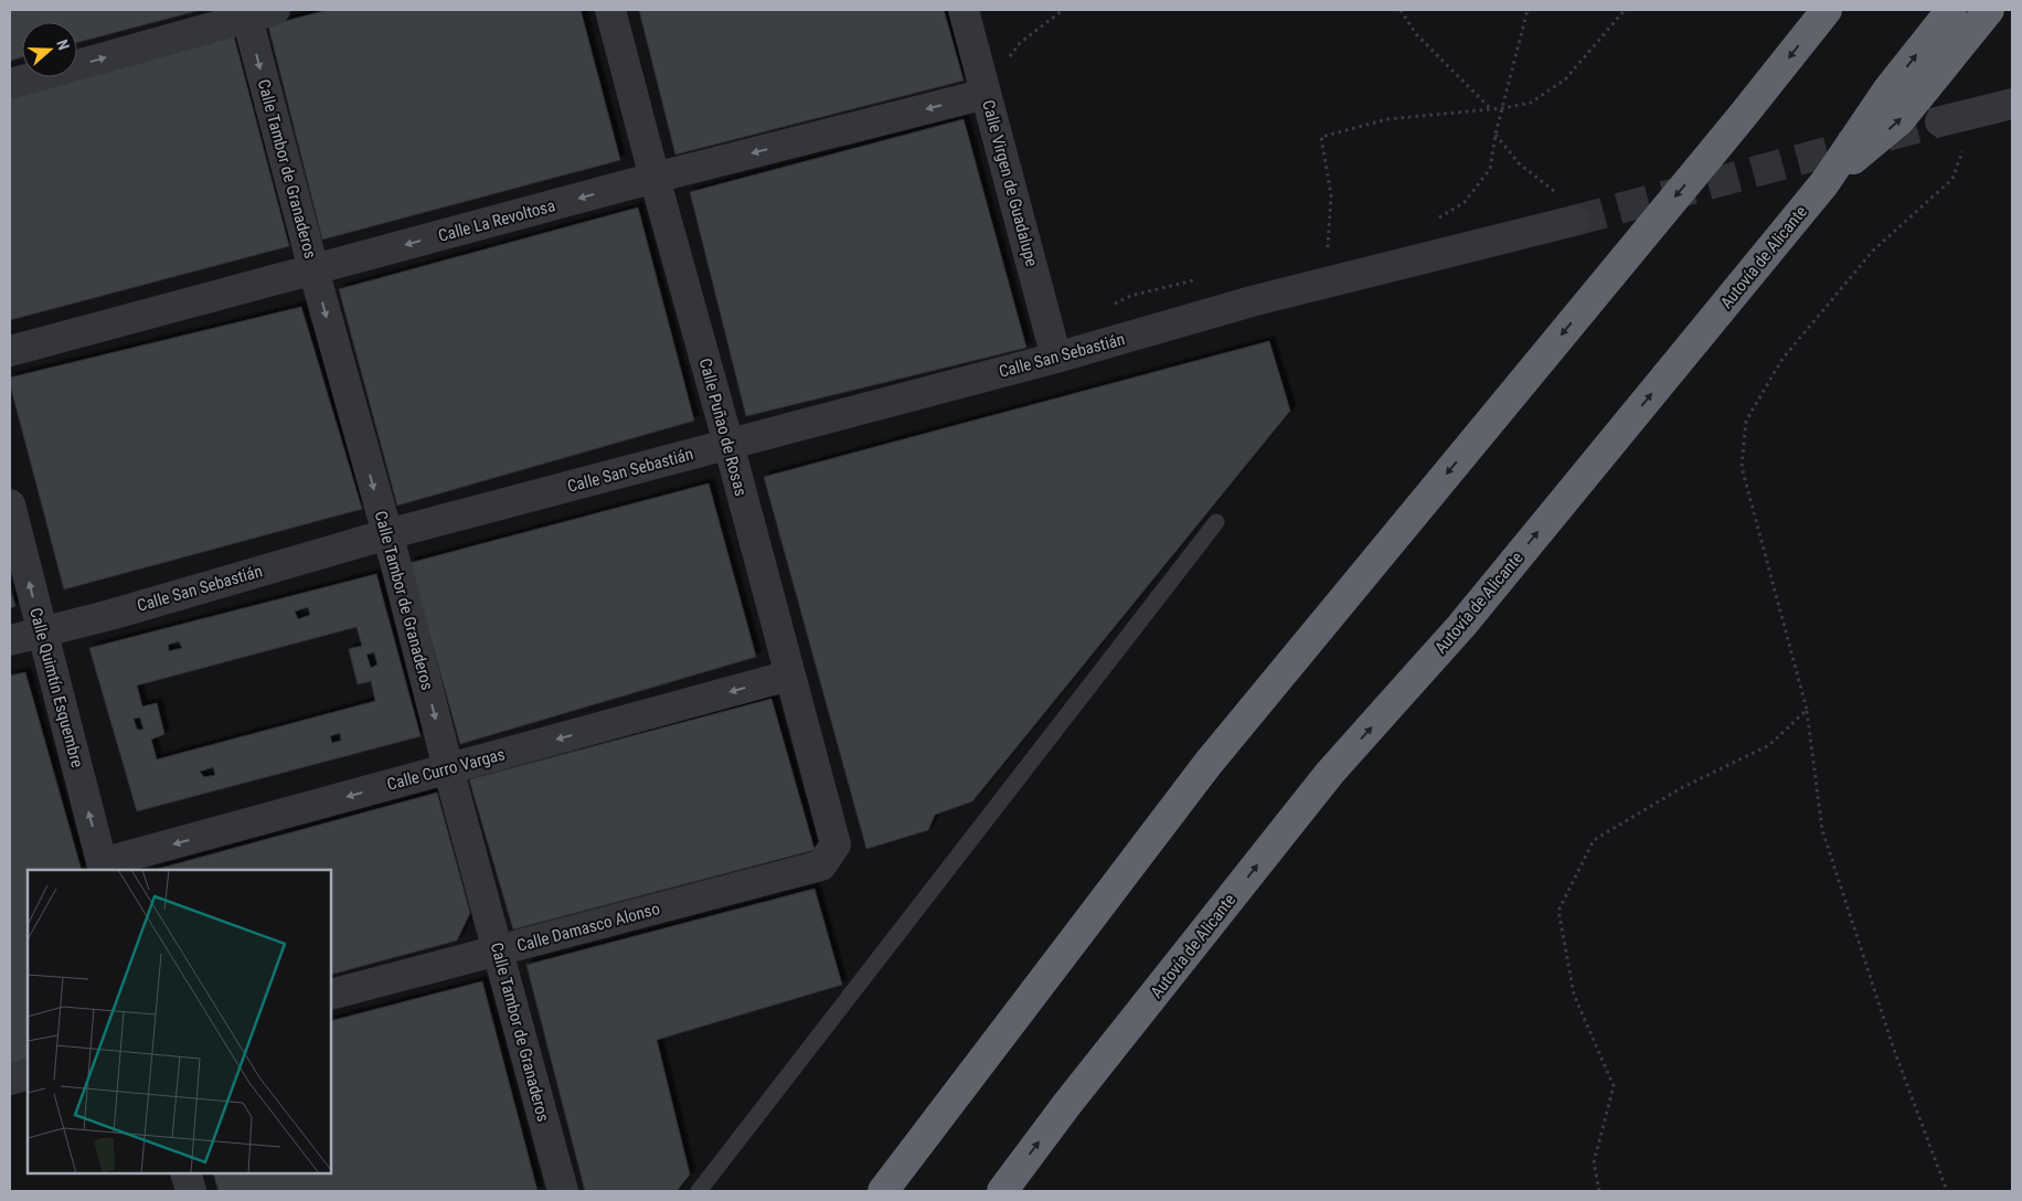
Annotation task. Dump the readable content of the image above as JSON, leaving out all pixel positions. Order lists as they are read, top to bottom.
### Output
{
  "streets": {
    "highway": ["Autovía de Alicante"],
    "street": [
      "Calle Tambor de Granaderos",
      "Calle Virgen de Guadalupe",
      "Calle La Revoltosa",
      "Calle San Sebastián",
      "Calle Puñao de Rosas",
      "Calle Quimtín Esquembre",
      "Calle Curro Vargas",
      "Calle Damasco Alonso"
    ]
  },
  "crossings": [
    ["Calle Tambor de Granaderos", "Calle La Revoltosa"],
    ["Calle Tambor de Granaderos", "Calle San Sebastián"],
    ["Calle Tambor de Granaderos", "Calle Curro Vargas"],
    ["Calle Tambor de Granaderos", "Calle Damasco Alonso"],
    ["Calle Virgen de Guadalupe", "Calle La Revoltosa"],
    ["Calle Virgen de Guadalupe", "Calle San Sebastián"],
    ["Calle La Revoltosa", "Calle Puñao de Rosas"],
    ["Calle San Sebastián", "Calle Puñao de Rosas"],
    ["Calle San Sebastián", "Calle Quimtín Esquembre"],
    ["Calle Puñao de Rosas", "Calle Curro Vargas"],
    ["Calle Puñao de Rosas", "Calle Damasco Alonso"],
    ["Calle Quimtín Esquembre", "Calle Curro Vargas"]
  ],
  "one_way": [
    "Calle Tambor de Granaderos",
    "Calle La Revoltosa",
    "Calle Quimtín Esquembre",
    "Calle Curro Vargas"
  ],
  "north": "right"
}
